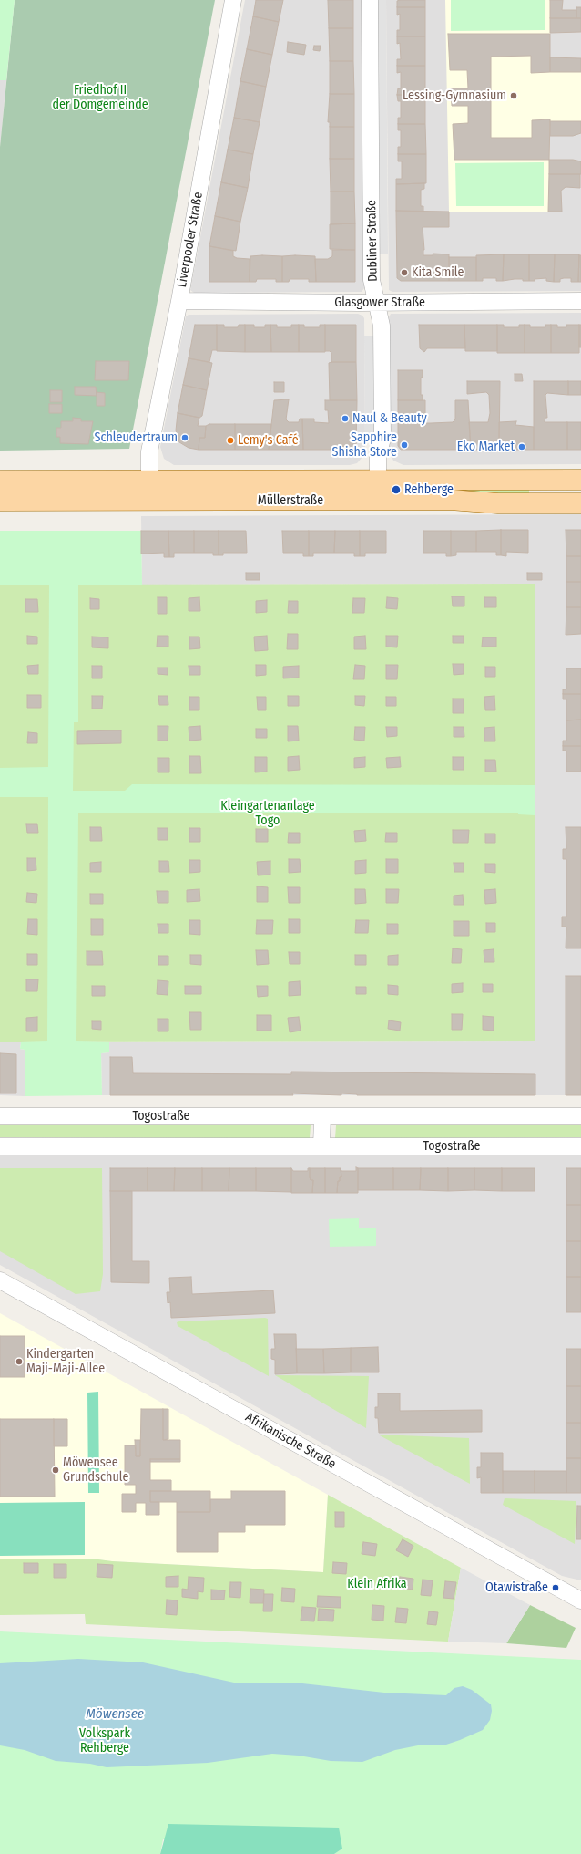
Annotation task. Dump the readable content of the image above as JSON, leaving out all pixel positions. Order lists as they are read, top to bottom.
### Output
{
  "streets": {
    "main road": ["Müllerstraße"],
    "street": [
      "Liverpooler Straße",
      "Dubliner Straße",
      "Glasgower Straße",
      "Togostraße",
      "Afrikanische Straße"
    ]
  },
  "crossings": [
    ["Liverpooler Straße", "Glasgower Straße"],
    ["Liverpooler Straße", "Müllerstraße"],
    ["Dubliner Straße", "Glasgower Straße"],
    ["Dubliner Straße", "Müllerstraße"]
  ],
  "water": ["Möwensee"],
  "parks": [
    "Friedhof II der Domgemeinde",
    "Kleingartenanlage Togo",
    "Klein Afrika",
    "Volkspark Rehberge"
  ],
  "places": [
    "Lessing-Gymnasium",
    "Kita Smile",
    "Naul & Beauty",
    "Schleudertraum",
    "Lemy's Café",
    "Sapphire Shisha Store",
    "Eko Market",
    "Rehberge",
    "Kindergarten Maji-Maji-Allee",
    "Möwensee Grundschule",
    "Otawistraße"
  ]
}
